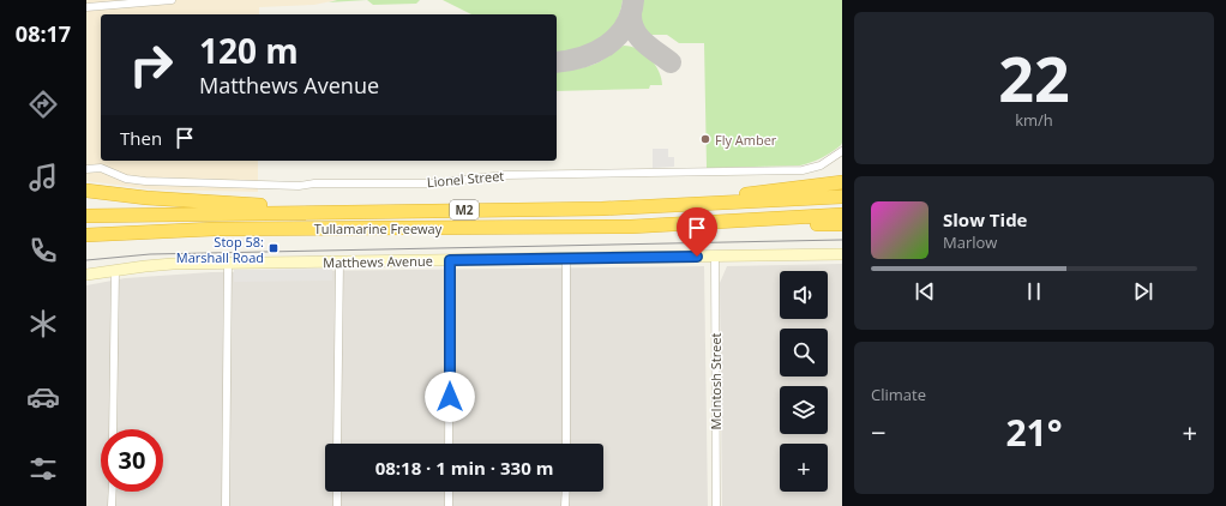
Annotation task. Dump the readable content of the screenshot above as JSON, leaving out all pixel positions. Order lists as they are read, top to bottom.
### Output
{
  "streets": {
    "highway": ["M2", "Tullamarine Freeway"],
    "main road": ["Matthews Avenue"],
    "street": ["Lionel Street", "McIntosh Street"]
  },
  "crossings": [
    ["Matthews Avenue", "McIntosh Street"]
  ],
  "places": {
    "other": ["Fly Amber"],
    "transit": ["Stop 58: Marshall Road"]
  },
  "page": {
    "tabs": "08:17",
    "tile": [
      ["22", "km/h"],
      "Climate"
    ],
    "turn": ["120 m", "Matthews Avenue"],
    "then": "Then",
    "song": ["Slow Tide", "Marlow"],
    "map_buttons": "+",
    "heat": ["−", "21°", "+"],
    "limit": "30",
    "trip": "08:18 · 1 min · 330 m"
  }
}
